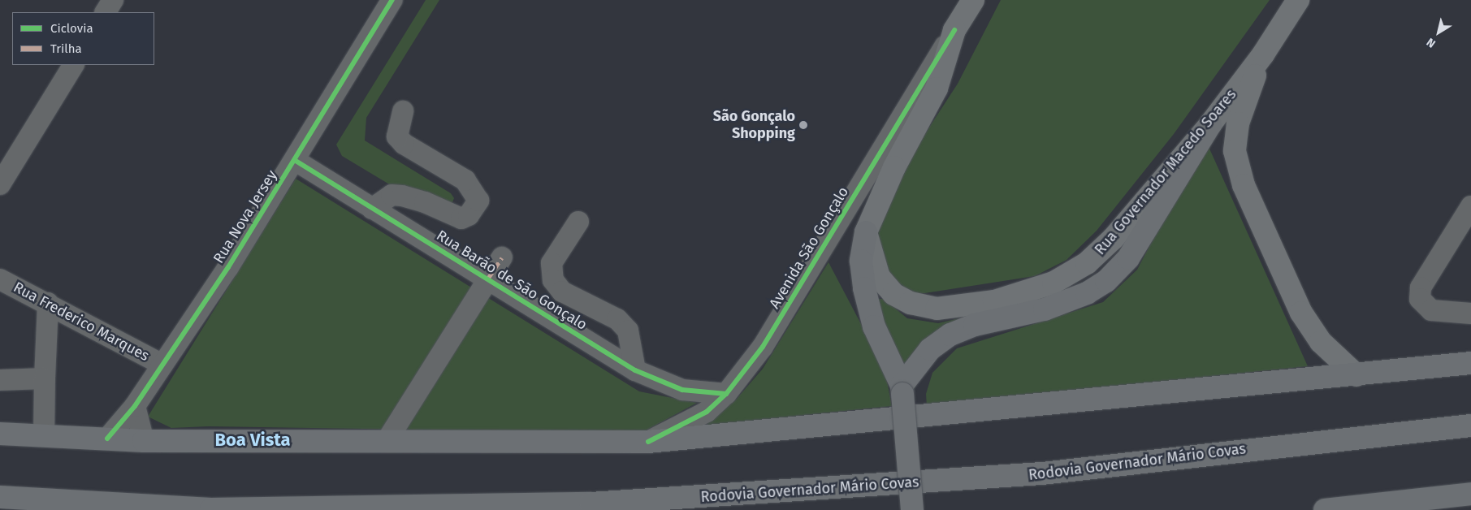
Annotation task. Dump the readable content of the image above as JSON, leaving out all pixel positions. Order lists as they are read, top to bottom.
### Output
{
  "streets": {
    "highway": ["Rodovia Governador Mário Covas"],
    "main road": ["Rua Governador Macedo Soares", "Avenida São Gonçalo"],
    "street": ["Rua Nova Jersey", "Rua Barão de São Gonçalo", "Rua Frederico Marques"]
  },
  "crossings": [
    ["Rua Nova Jersey", "Rua Barão de São Gonçalo"],
    ["Rua Nova Jersey", "Rua Frederico Marques"],
    ["Avenida São Gonçalo", "Rua Barão de São Gonçalo"]
  ],
  "districts": ["Boa Vista"],
  "places": ["São Gonçalo Shopping"],
  "legend": ["Ciclovia", "Trilha"],
  "north": "bottom left"
}
